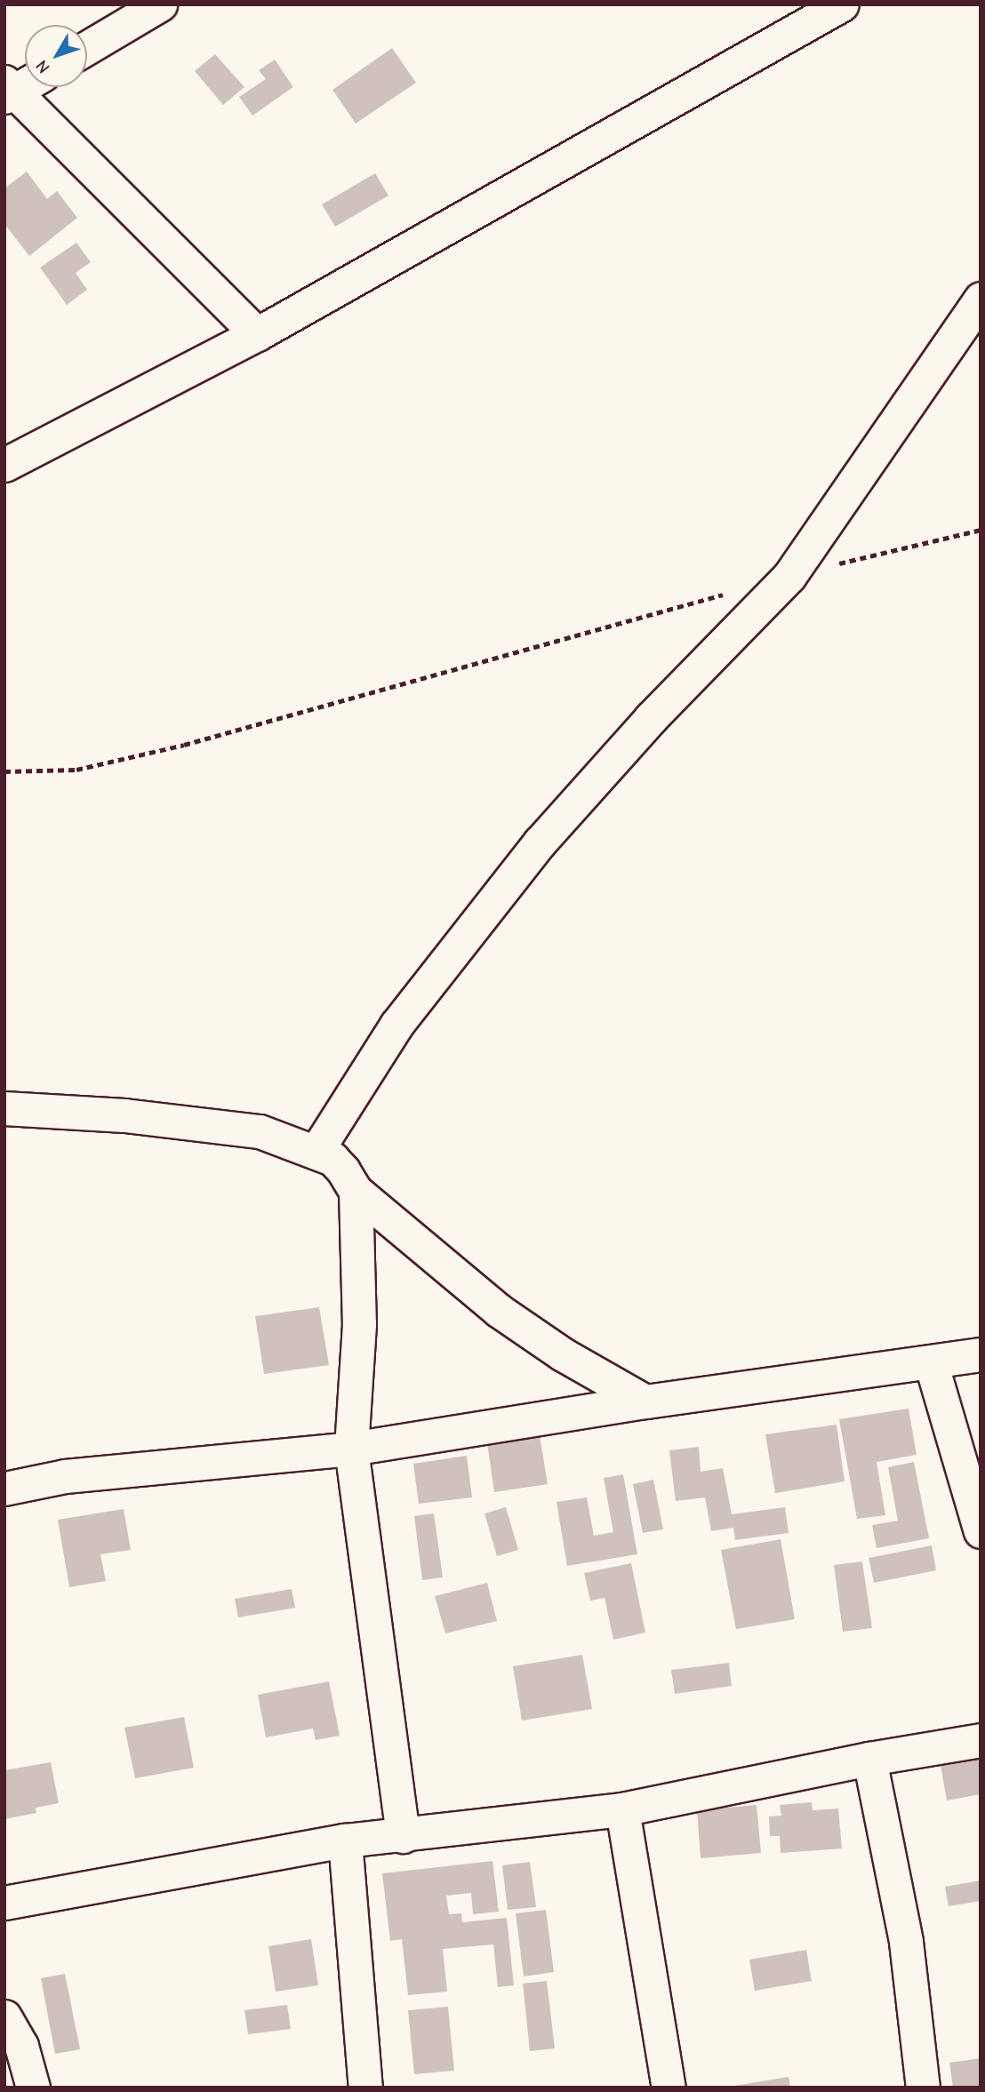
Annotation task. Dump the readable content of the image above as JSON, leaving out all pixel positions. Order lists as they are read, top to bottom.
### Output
{
  "north": "bottom left"
}
